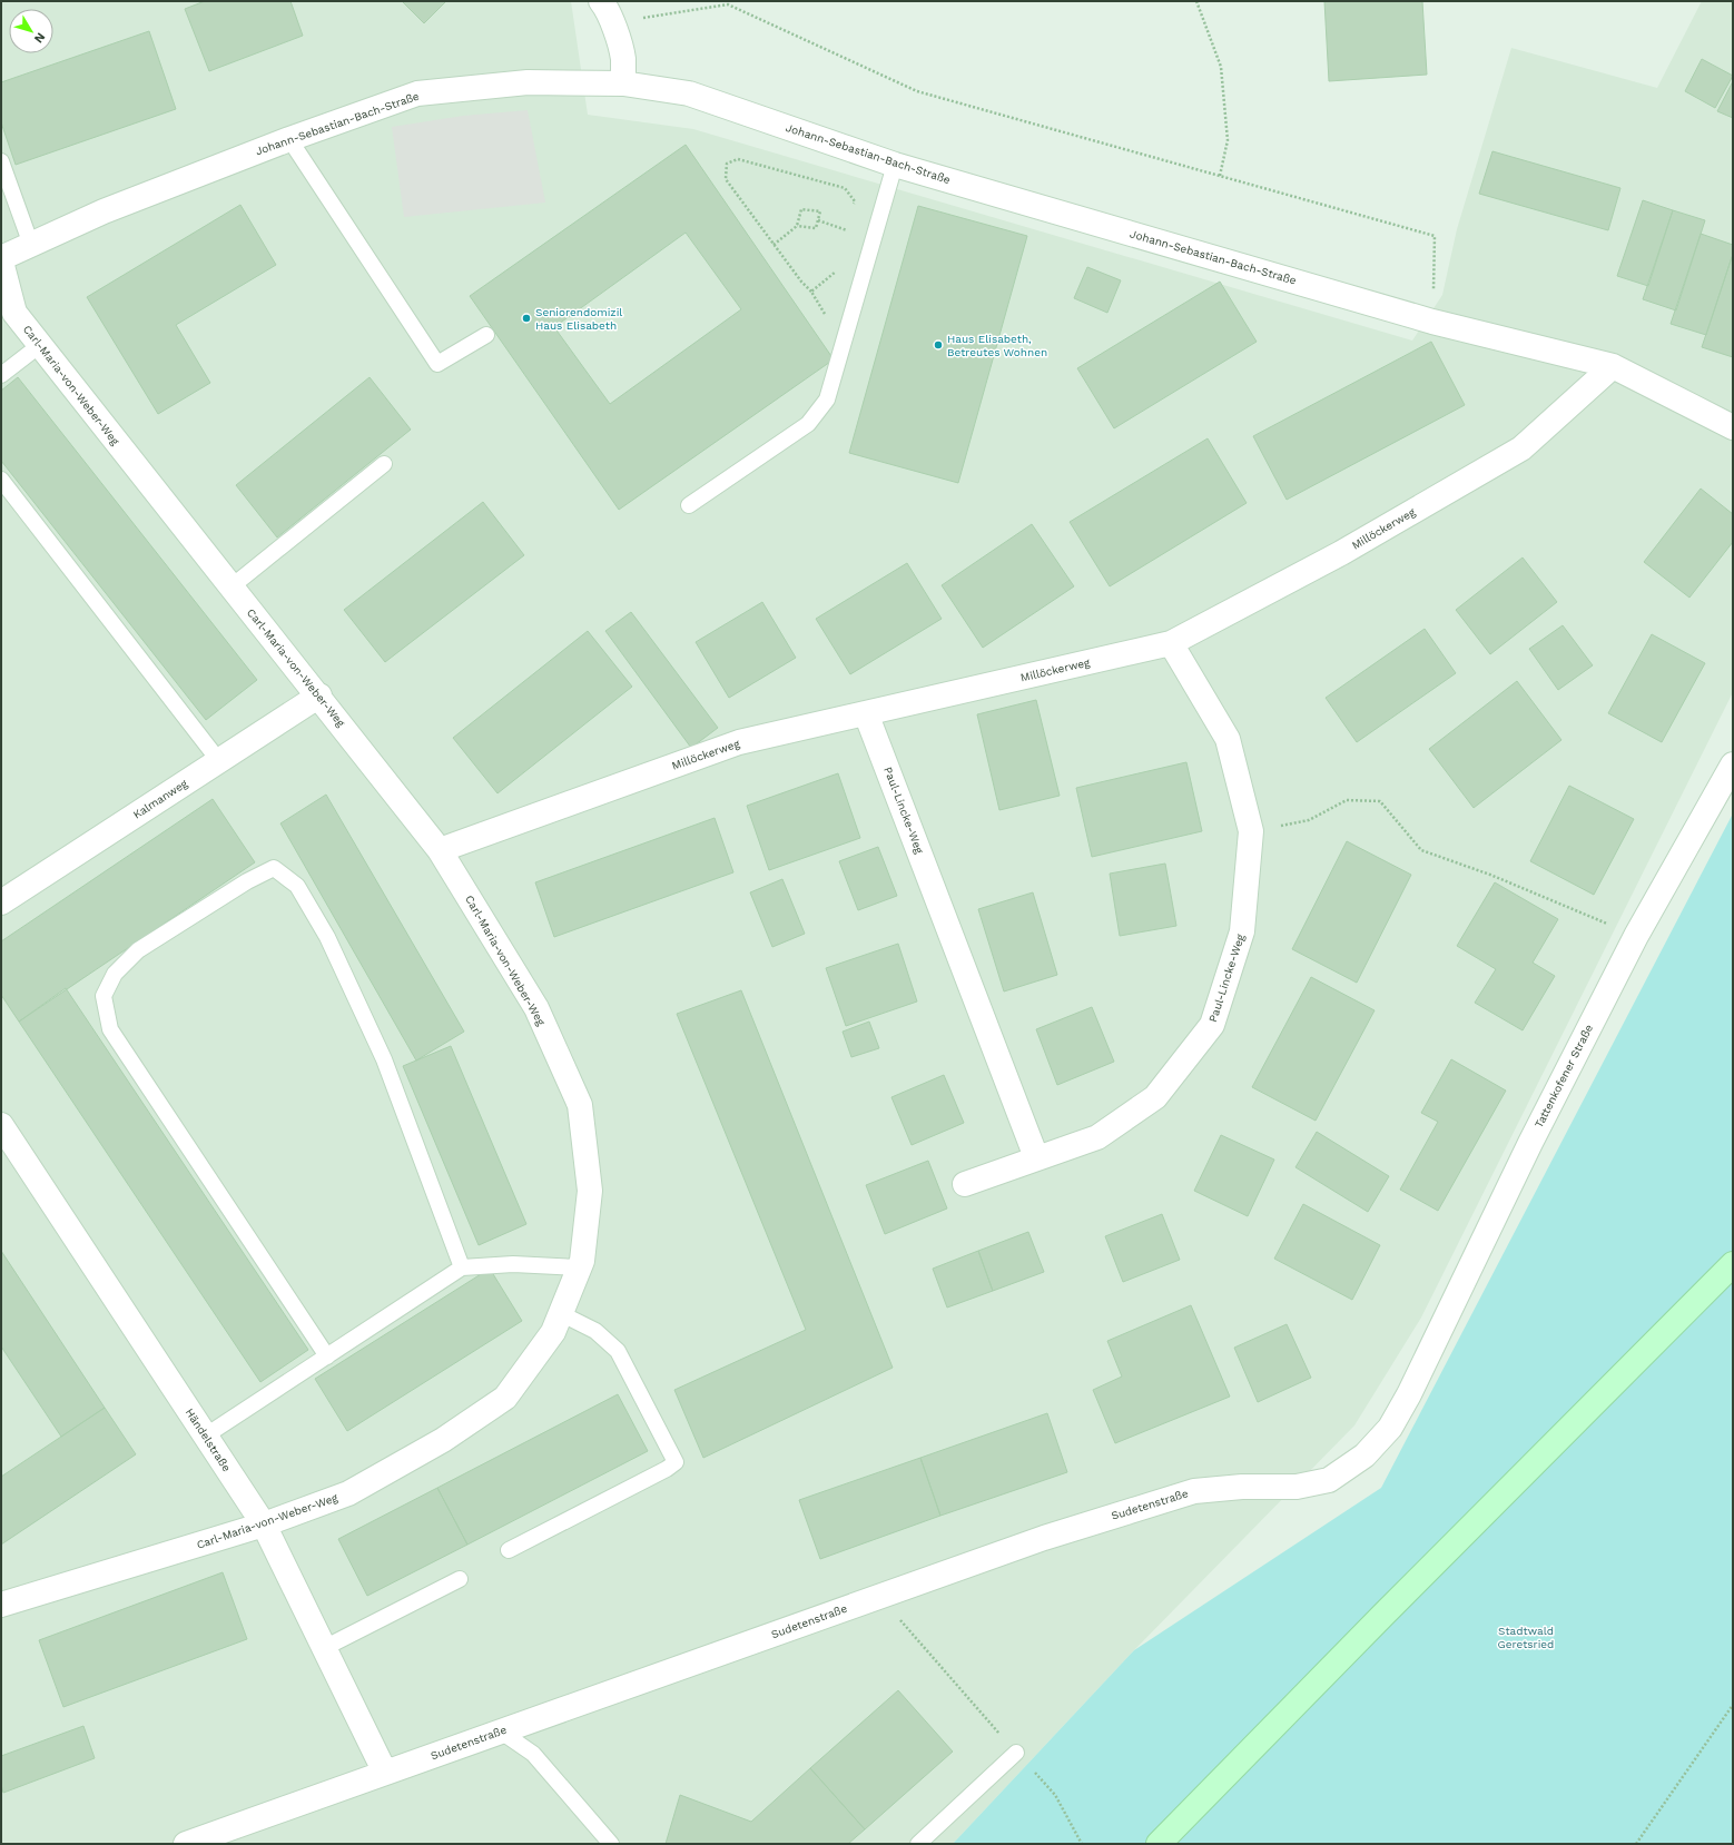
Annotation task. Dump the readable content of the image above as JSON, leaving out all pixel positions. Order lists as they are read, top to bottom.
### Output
{
  "streets": {
    "street": [
      "Johann-Sebastian-Bach-Straße",
      "Carl-Maria-von-Weber-Weg",
      "Millöckerweg",
      "Kalmanweg",
      "Paul-Lincke-Weg",
      "Tattenkofener Straße",
      "Händelstraße",
      "Sudetenstraße"
    ]
  },
  "crossings": [
    ["Johann-Sebastian-Bach-Straße", "Millöckerweg"],
    ["Carl-Maria-von-Weber-Weg", "Millöckerweg"],
    ["Carl-Maria-von-Weber-Weg", "Kalmanweg"],
    ["Carl-Maria-von-Weber-Weg", "Händelstraße"],
    ["Millöckerweg", "Paul-Lincke-Weg"],
    ["Tattenkofener Straße", "Sudetenstraße"],
    ["Händelstraße", "Sudetenstraße"]
  ],
  "parks": ["Stadtwald Geretsried"],
  "places": ["Seniorendomizil Haus Elisabeth", "Haus Elisabeth, Betreutes Wohnen"],
  "north": "bottom right"
}
